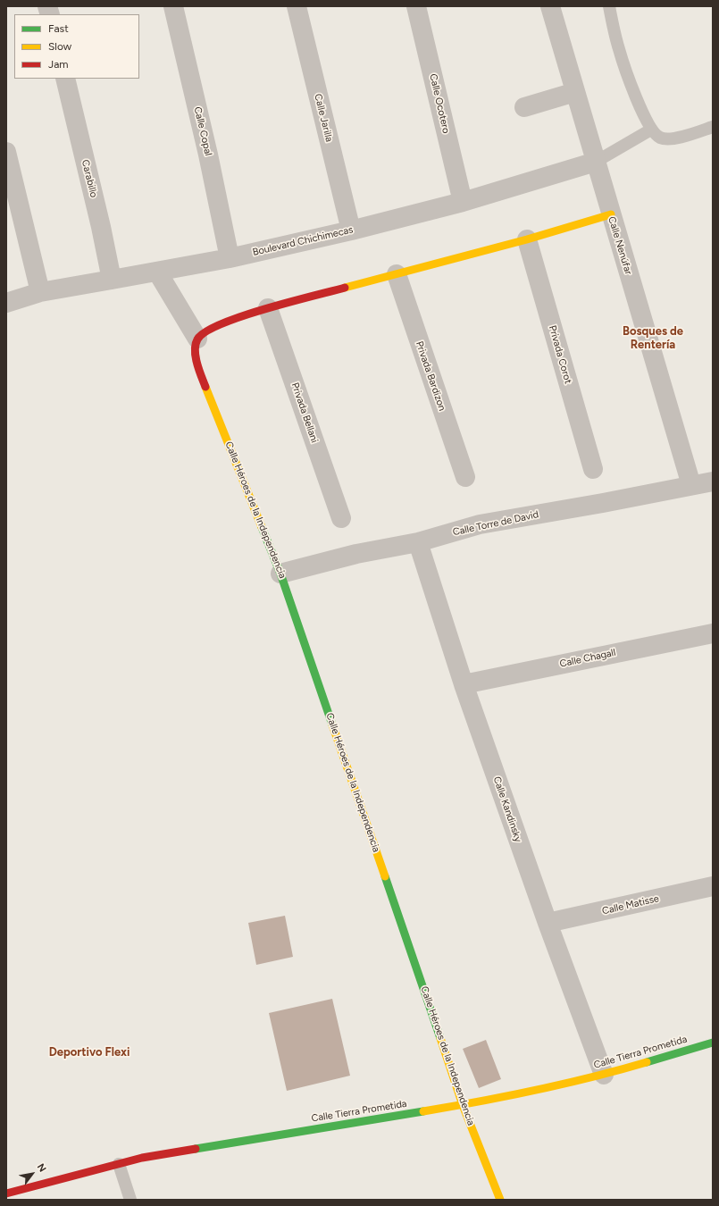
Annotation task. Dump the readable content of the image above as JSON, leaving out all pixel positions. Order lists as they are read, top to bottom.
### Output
{
  "streets": {
    "street": [
      "Calle Ocotero",
      "Calle Jarilla",
      "Calle Copal",
      "Carabillo",
      "Boulevard Chichimecas",
      "Calle Nenúfar",
      "Privada Corot",
      "Privada Bardizon",
      "Privada Bellani",
      "Calle Héroes de la Independencia",
      "Calle Torre de David",
      "Calle Chagall",
      "Calle Kandinsky",
      "Calle Matisse",
      "Calle Tierra Prometida"
    ]
  },
  "crossings": [
    ["Calle Ocotero", "Boulevard Chichimecas"],
    ["Calle Jarilla", "Boulevard Chichimecas"],
    ["Calle Copal", "Boulevard Chichimecas"],
    ["Carabillo", "Boulevard Chichimecas"],
    ["Boulevard Chichimecas", "Calle Nenúfar"],
    ["Calle Nenúfar", "Calle Torre de David"],
    ["Calle Héroes de la Independencia", "Calle Torre de David"],
    ["Calle Héroes de la Independencia", "Calle Tierra Prometida"],
    ["Calle Torre de David", "Calle Kandinsky"],
    ["Calle Chagall", "Calle Kandinsky"],
    ["Calle Kandinsky", "Calle Matisse"],
    ["Calle Kandinsky", "Calle Tierra Prometida"]
  ],
  "districts": ["Bosques de Rentería", "Deportivo Flexi"],
  "legend": ["Fast", "Slow", "Jam"],
  "north": "top right"
}
